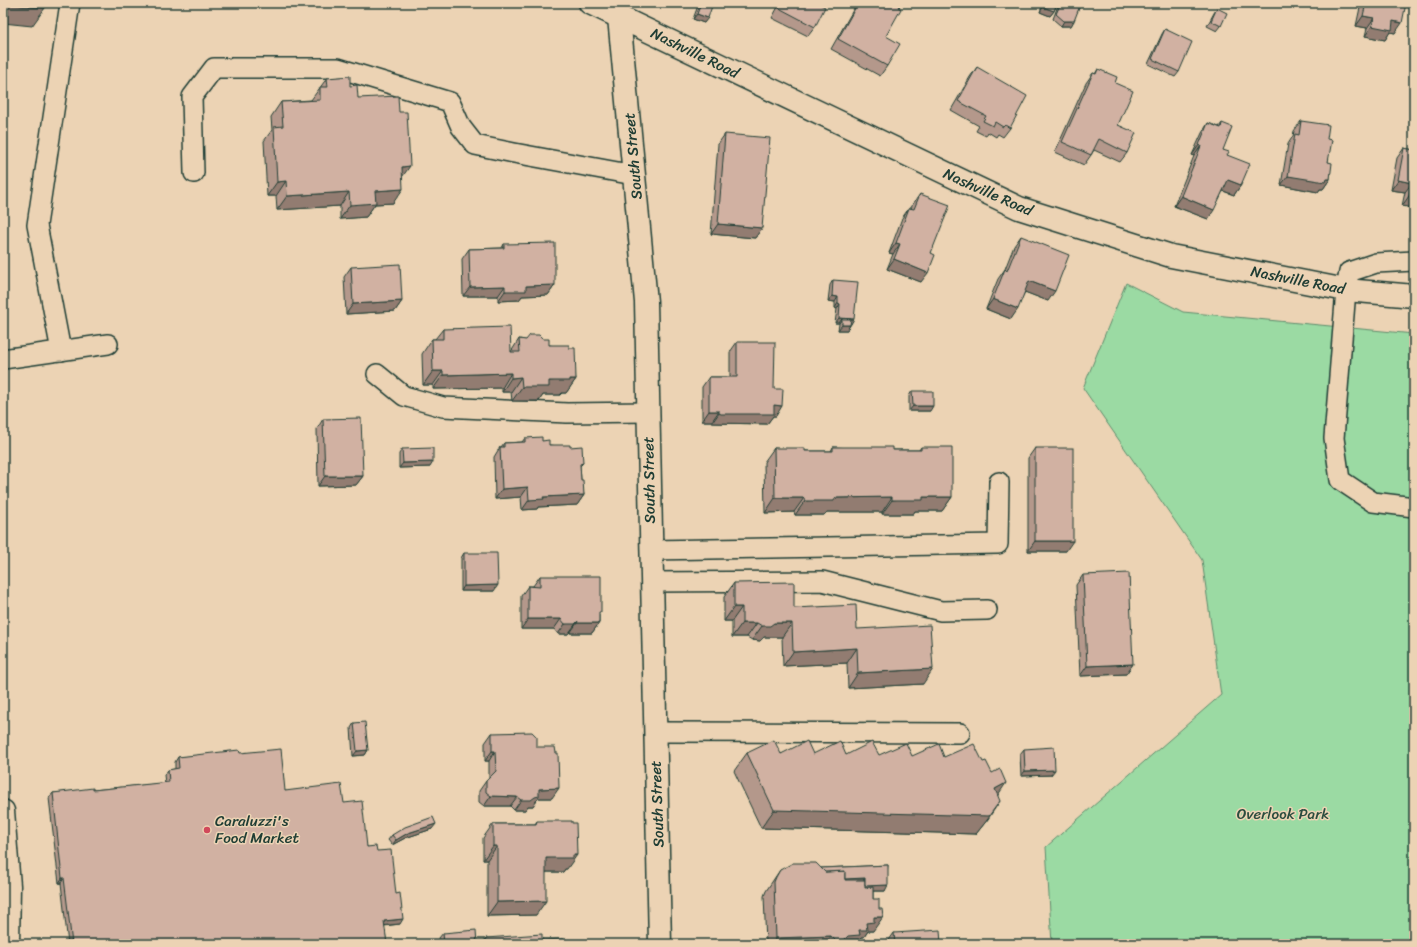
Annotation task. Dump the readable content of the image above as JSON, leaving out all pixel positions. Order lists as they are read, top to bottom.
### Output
{
  "streets": {
    "street": ["Nashville Road", "South Street"]
  },
  "crossings": [
    ["Nashville Road", "South Street"]
  ],
  "parks": ["Overlook Park"],
  "places": ["Caraluzzi's Food Market"]
}
